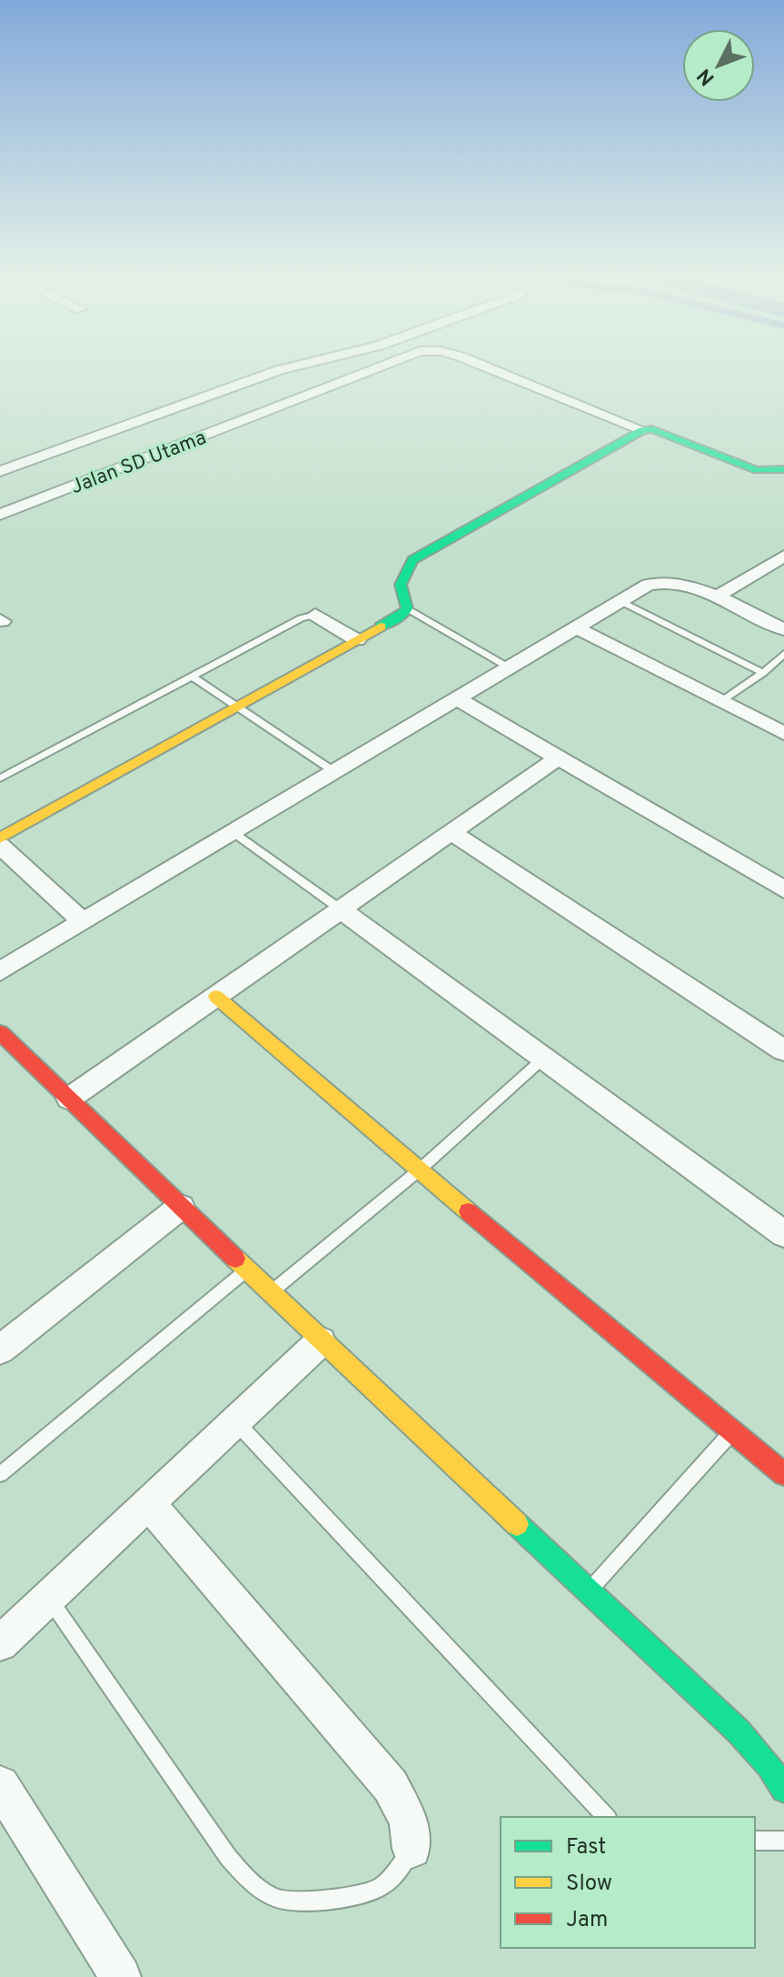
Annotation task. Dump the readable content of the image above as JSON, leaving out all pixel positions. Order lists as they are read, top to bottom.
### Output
{
  "streets": {
    "street": ["Jalan SD Utama"]
  },
  "legend": ["Fast", "Slow", "Jam"],
  "north": "bottom left"
}
